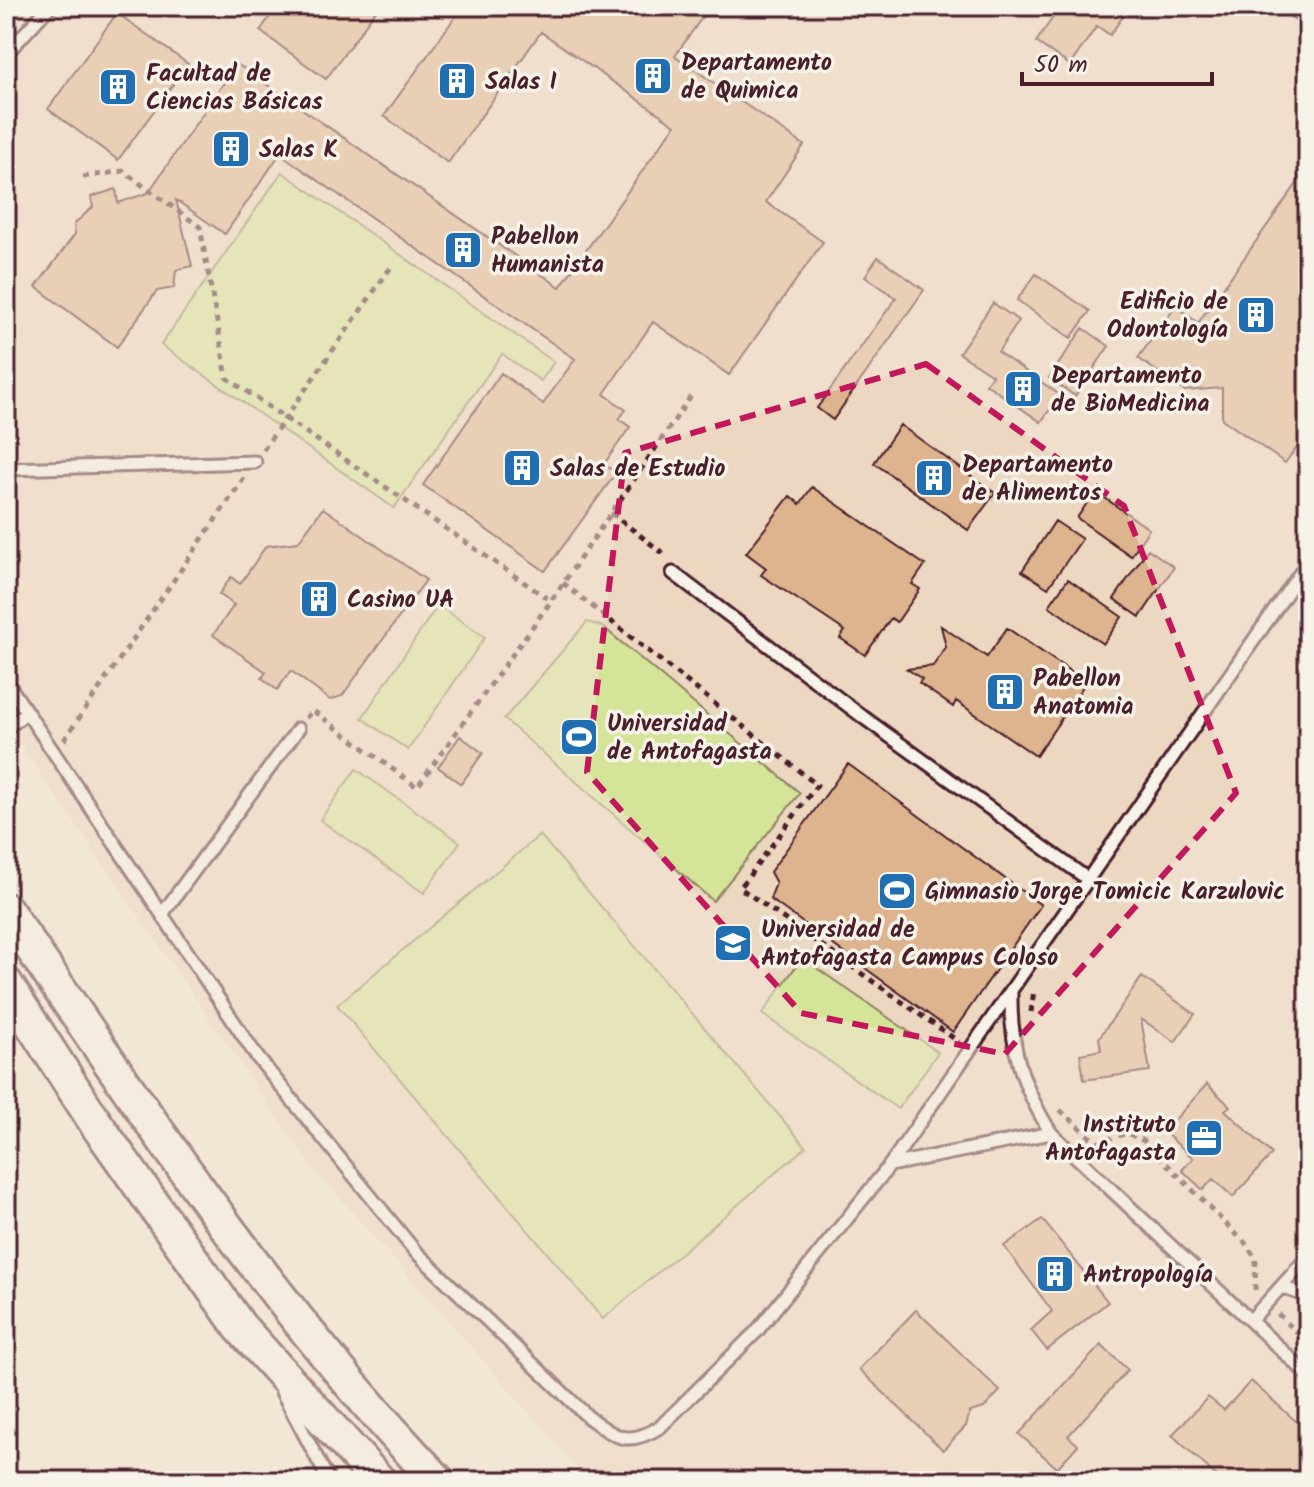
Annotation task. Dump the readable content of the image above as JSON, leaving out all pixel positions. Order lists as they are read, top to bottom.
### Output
{
  "places": {
    "building": [
      "Departamento de Quimica",
      "Salas I",
      "Facultad de Ciencias Básicas",
      "Salas K",
      "Pabellon Humanista",
      "Edificio de Odontología",
      "Departamento de BioMedicina",
      "Salas de Estudio",
      "Departamento de Alimentos",
      "Casino UA",
      "Pabellon Anatomia",
      "Antropología"
    ],
    "sports": ["Universidad de Antofagasta", "Gimnasio Jorge Tomicic Karzulovic"],
    "school or university": ["Universidad de Antofagasta Campus Coloso"],
    "office": ["Instituto Antofagasta"]
  },
  "scale_bar": "50 m"
}
